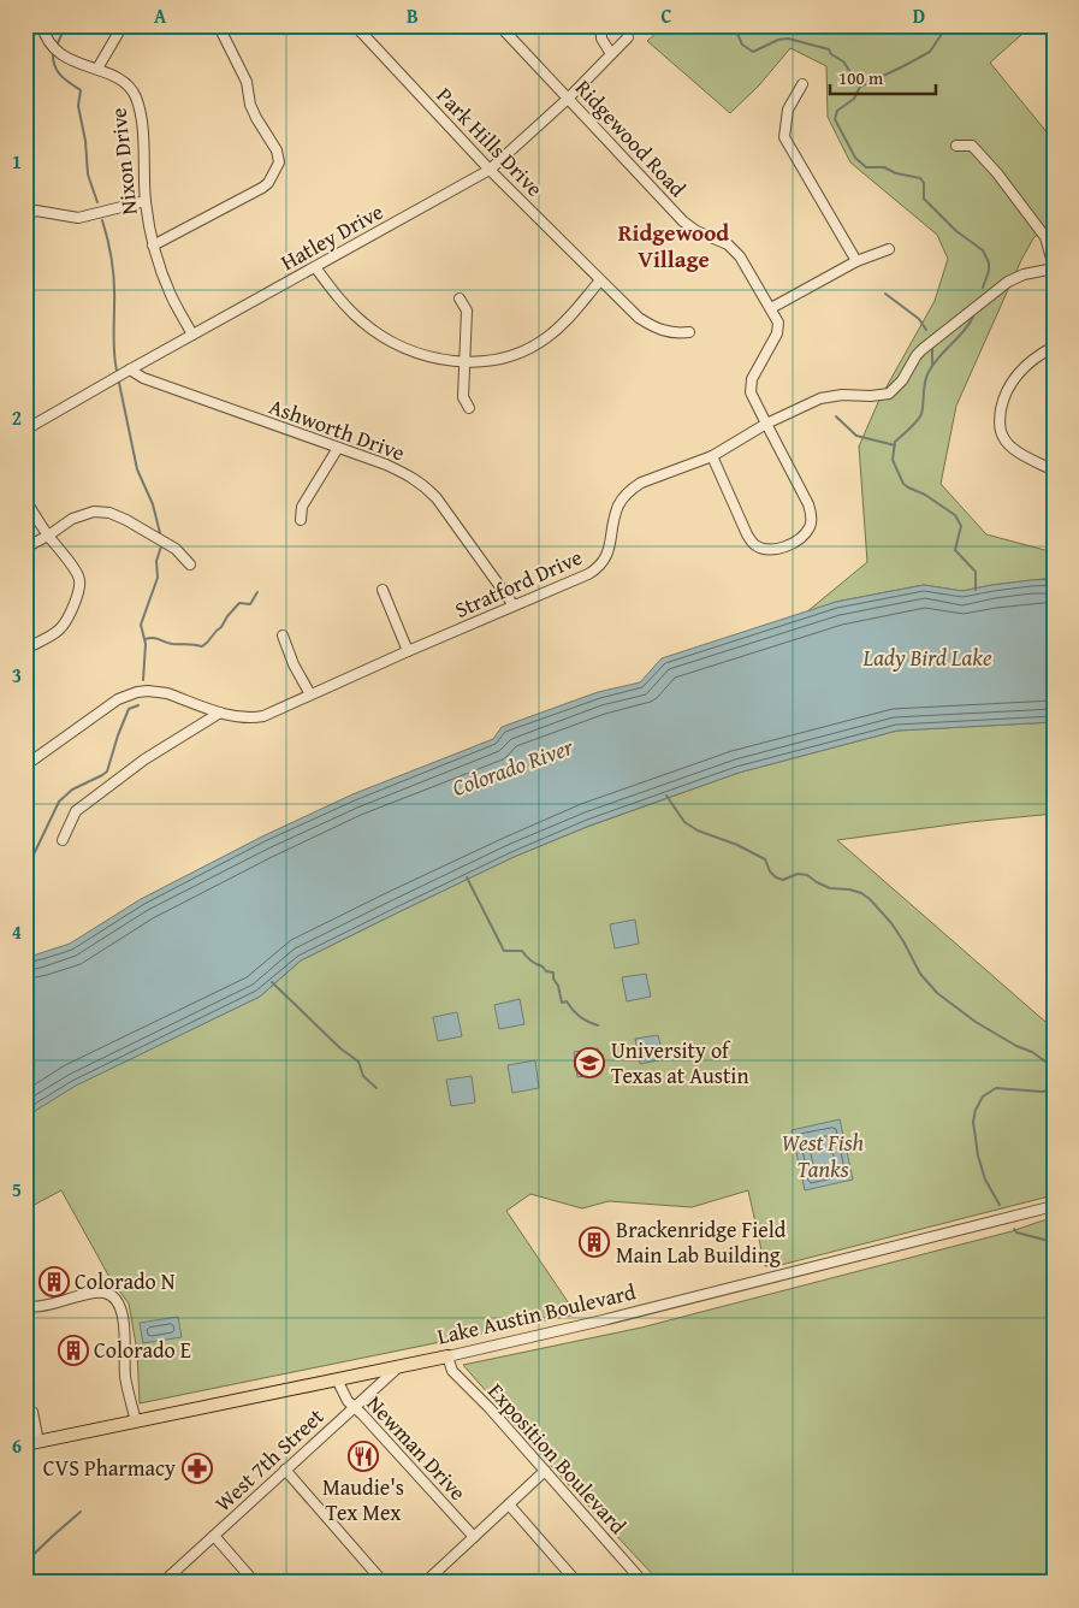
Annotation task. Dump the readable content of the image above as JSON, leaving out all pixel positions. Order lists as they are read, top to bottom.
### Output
{
  "streets": {
    "main road": ["Lake Austin Boulevard"],
    "street": [
      "Ridgewood Road",
      "Park Hills Drive",
      "Nixon Drive",
      "Hatley Drive",
      "Ashworth Drive",
      "Stratford Drive",
      "Newman Drive",
      "Exposition Boulevard",
      "West 7th Street"
    ]
  },
  "crossings": [
    ["Ridgewood Road", "Hatley Drive"],
    ["Ridgewood Road", "Stratford Drive"],
    ["Park Hills Drive", "Hatley Drive"],
    ["Nixon Drive", "Hatley Drive"],
    ["Hatley Drive", "Ashworth Drive"],
    ["Ashworth Drive", "Stratford Drive"],
    ["Lake Austin Boulevard", "Newman Drive"],
    ["Lake Austin Boulevard", "Exposition Boulevard"],
    ["Lake Austin Boulevard", "West 7th Street"],
    ["Newman Drive", "West 7th Street"]
  ],
  "districts": ["Ridgewood Village"],
  "water": ["Lady Bird Lake", "Colorado River", "West Fish Tanks"],
  "places": {
    "school or university": ["University of Texas at Austin"],
    "building": ["Brackenridge Field Main Lab Building", "Colorado N", "Colorado E"],
    "restaurant": ["Maudie's Tex Mex"],
    "pharmacy": ["CVS Pharmacy"]
  },
  "scale_bar": "100 m",
  "grid": {
    "columns": [
      "A",
      "B",
      "C",
      "D"
    ],
    "rows": [
      "1",
      "2",
      "3",
      "4",
      "5",
      "6"
    ]
  }
}
